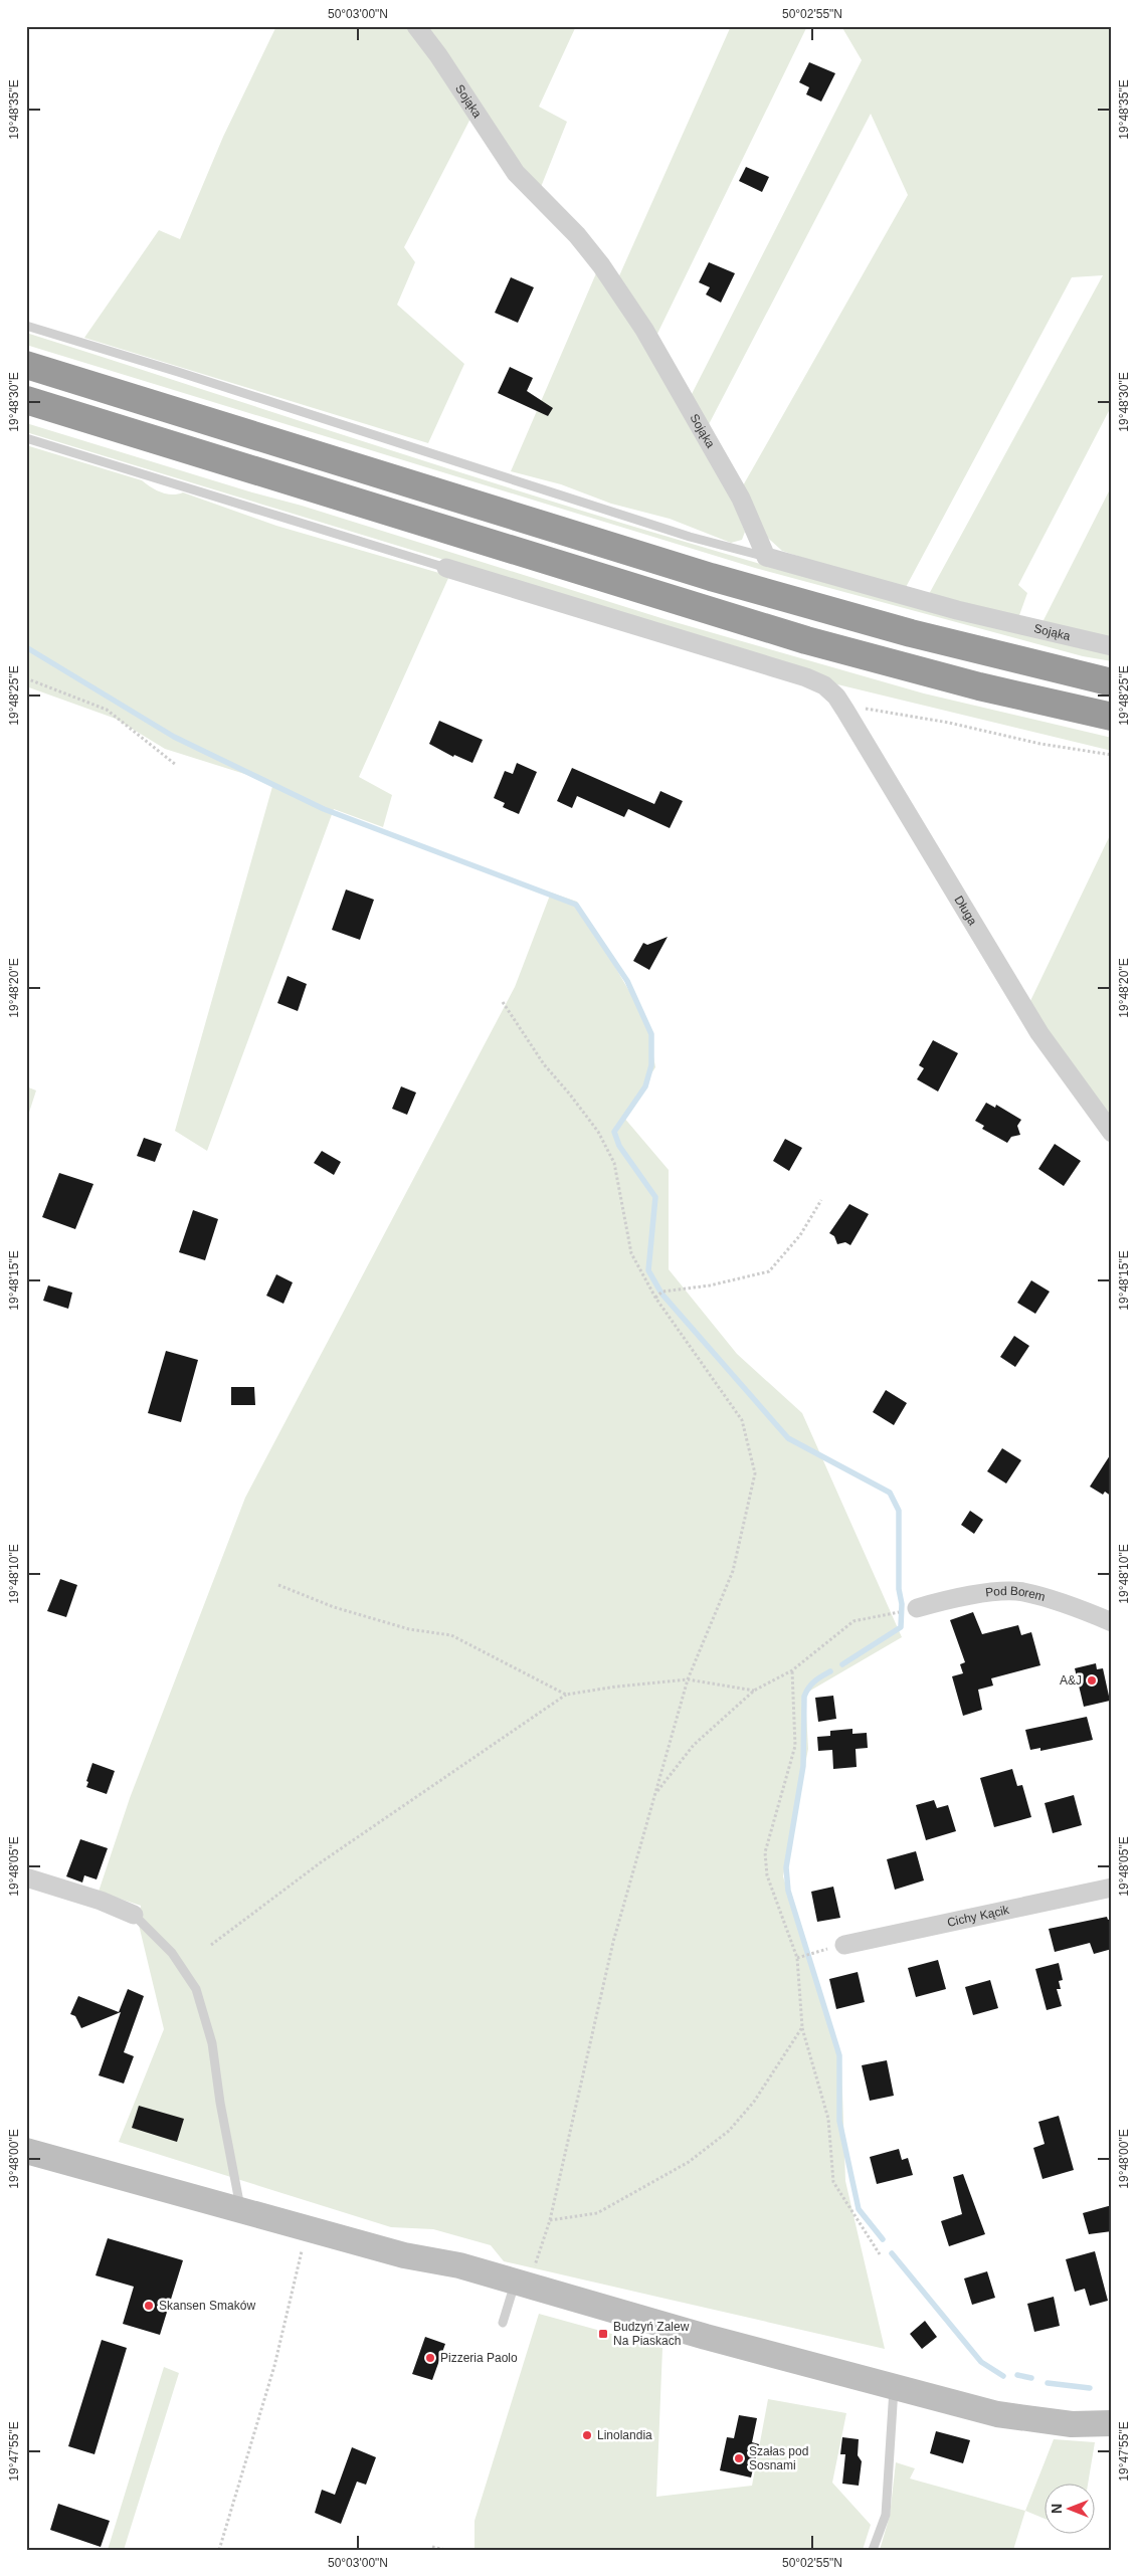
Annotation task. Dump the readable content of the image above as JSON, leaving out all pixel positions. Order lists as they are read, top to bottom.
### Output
{
  "streets": {
    "street": [
      "Sojąka",
      "Długa",
      "Pod Borem",
      "Cichy Kącik"
    ]
  },
  "places": {
    "other": [
      "A&J",
      "Skansen Smaków",
      "Pizzeria Paolo",
      "Linolandia",
      "Szałas pod Sosnami"
    ],
    "transit": ["Budzyń Zalew Na Piaskach"]
  },
  "north": "left",
  "coordinates": [
    "50°03'00\"N",
    "50°02'55\"N",
    "19°48'35\"E",
    "19°48'30\"E",
    "19°48'25\"E",
    "19°48'20\"E",
    "19°48'15\"E",
    "19°48'10\"E",
    "19°48'05\"E",
    "19°48'00\"E",
    "19°47'55\"E"
  ]
}
